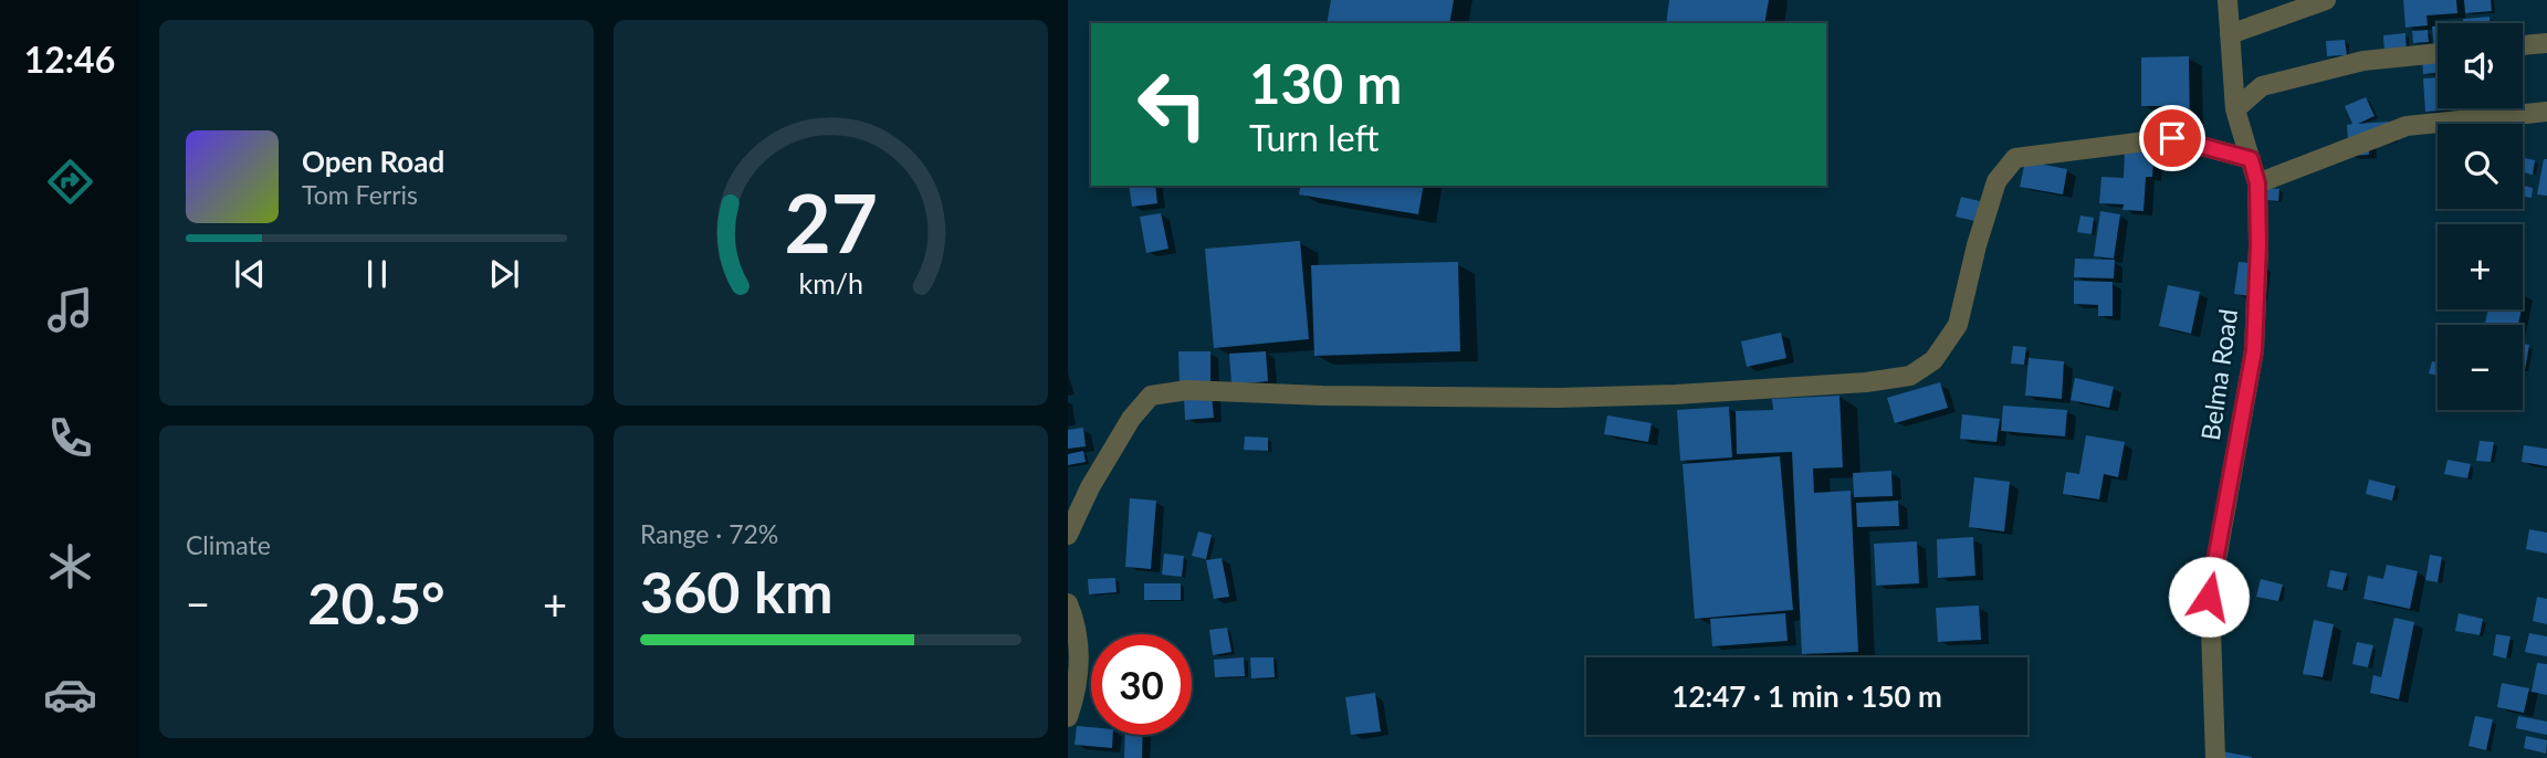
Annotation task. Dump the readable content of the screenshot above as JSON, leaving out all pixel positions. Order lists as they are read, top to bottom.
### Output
{
  "streets": {
    "street": ["Belma Road"]
  },
  "page": {
    "tabs": "12:46",
    "map_buttons": ["+", "−"],
    "turn": ["130 m", "Turn left"],
    "song": ["Open Road", "Tom Ferris"],
    "tile": [
      "Climate",
      ["Range · 72%", "360 km"]
    ],
    "heat": ["−", "20.5°", "+"],
    "limit": "30",
    "trip": "12:47 · 1 min · 150 m",
    "gauge": ["27", "km/h"]
  }
}
